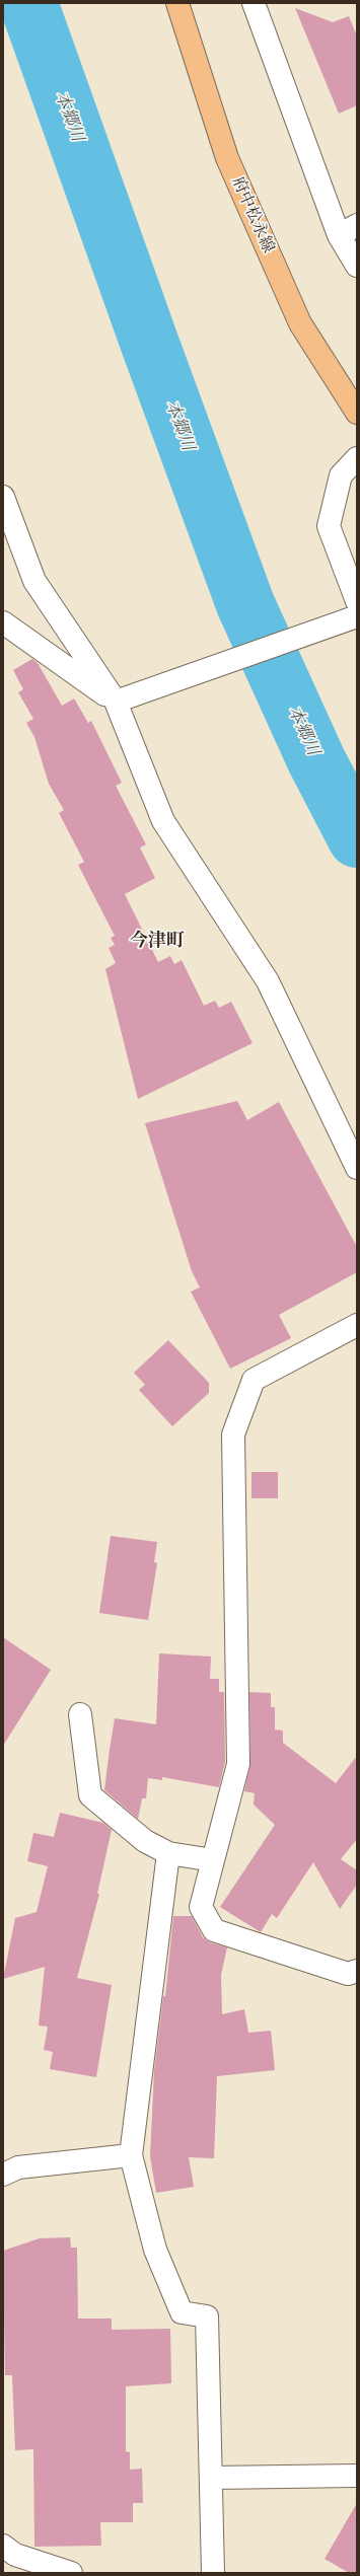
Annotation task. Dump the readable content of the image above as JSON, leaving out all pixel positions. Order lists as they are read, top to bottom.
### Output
{
  "streets": {
    "main road": ["府中松永線"]
  },
  "districts": ["今津町"],
  "water": ["本郷川"]
}
